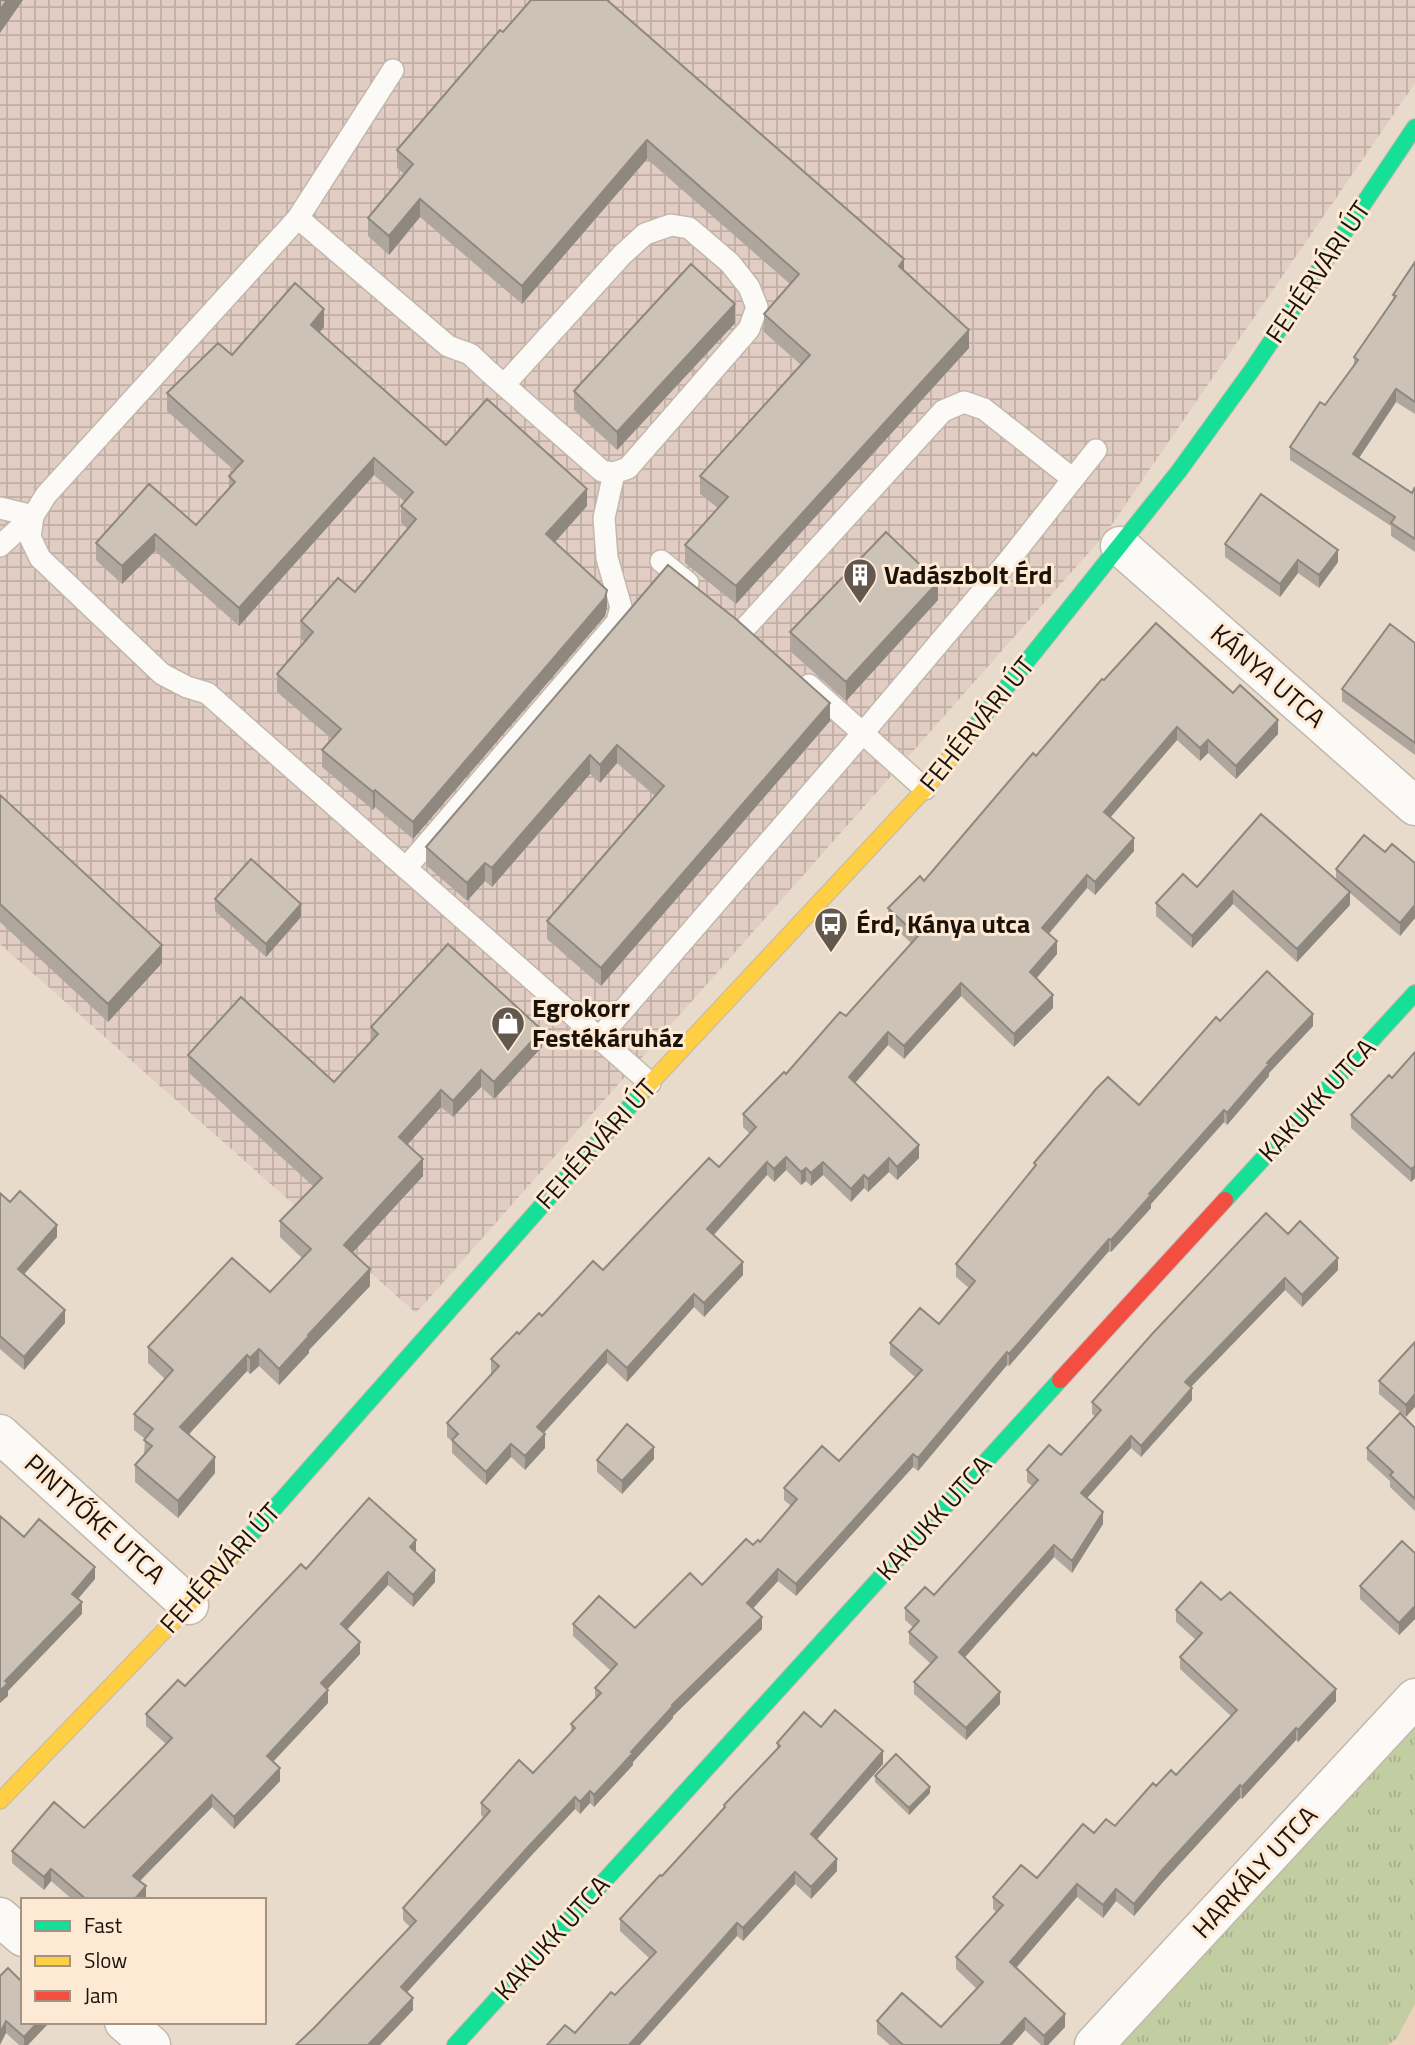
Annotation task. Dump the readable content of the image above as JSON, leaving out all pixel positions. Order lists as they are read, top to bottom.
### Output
{
  "streets": {
    "main road": ["FEHÉRVÁRI ÚT", "KAKUKK UTCA"],
    "street": ["KÁNYA UTCA", "PINTYŐKE UTCA", "HARKÁLY UTCA"]
  },
  "crossings": [
    ["FEHÉRVÁRI ÚT", "KÁNYA UTCA"],
    ["FEHÉRVÁRI ÚT", "PINTYŐKE UTCA"]
  ],
  "places": {
    "building": ["Vadászbolt Érd"],
    "bus stop": ["Érd, Kánya utca"],
    "shop": ["Egrokorr Festékáruház"]
  },
  "legend": ["Fast", "Slow", "Jam"]
}
